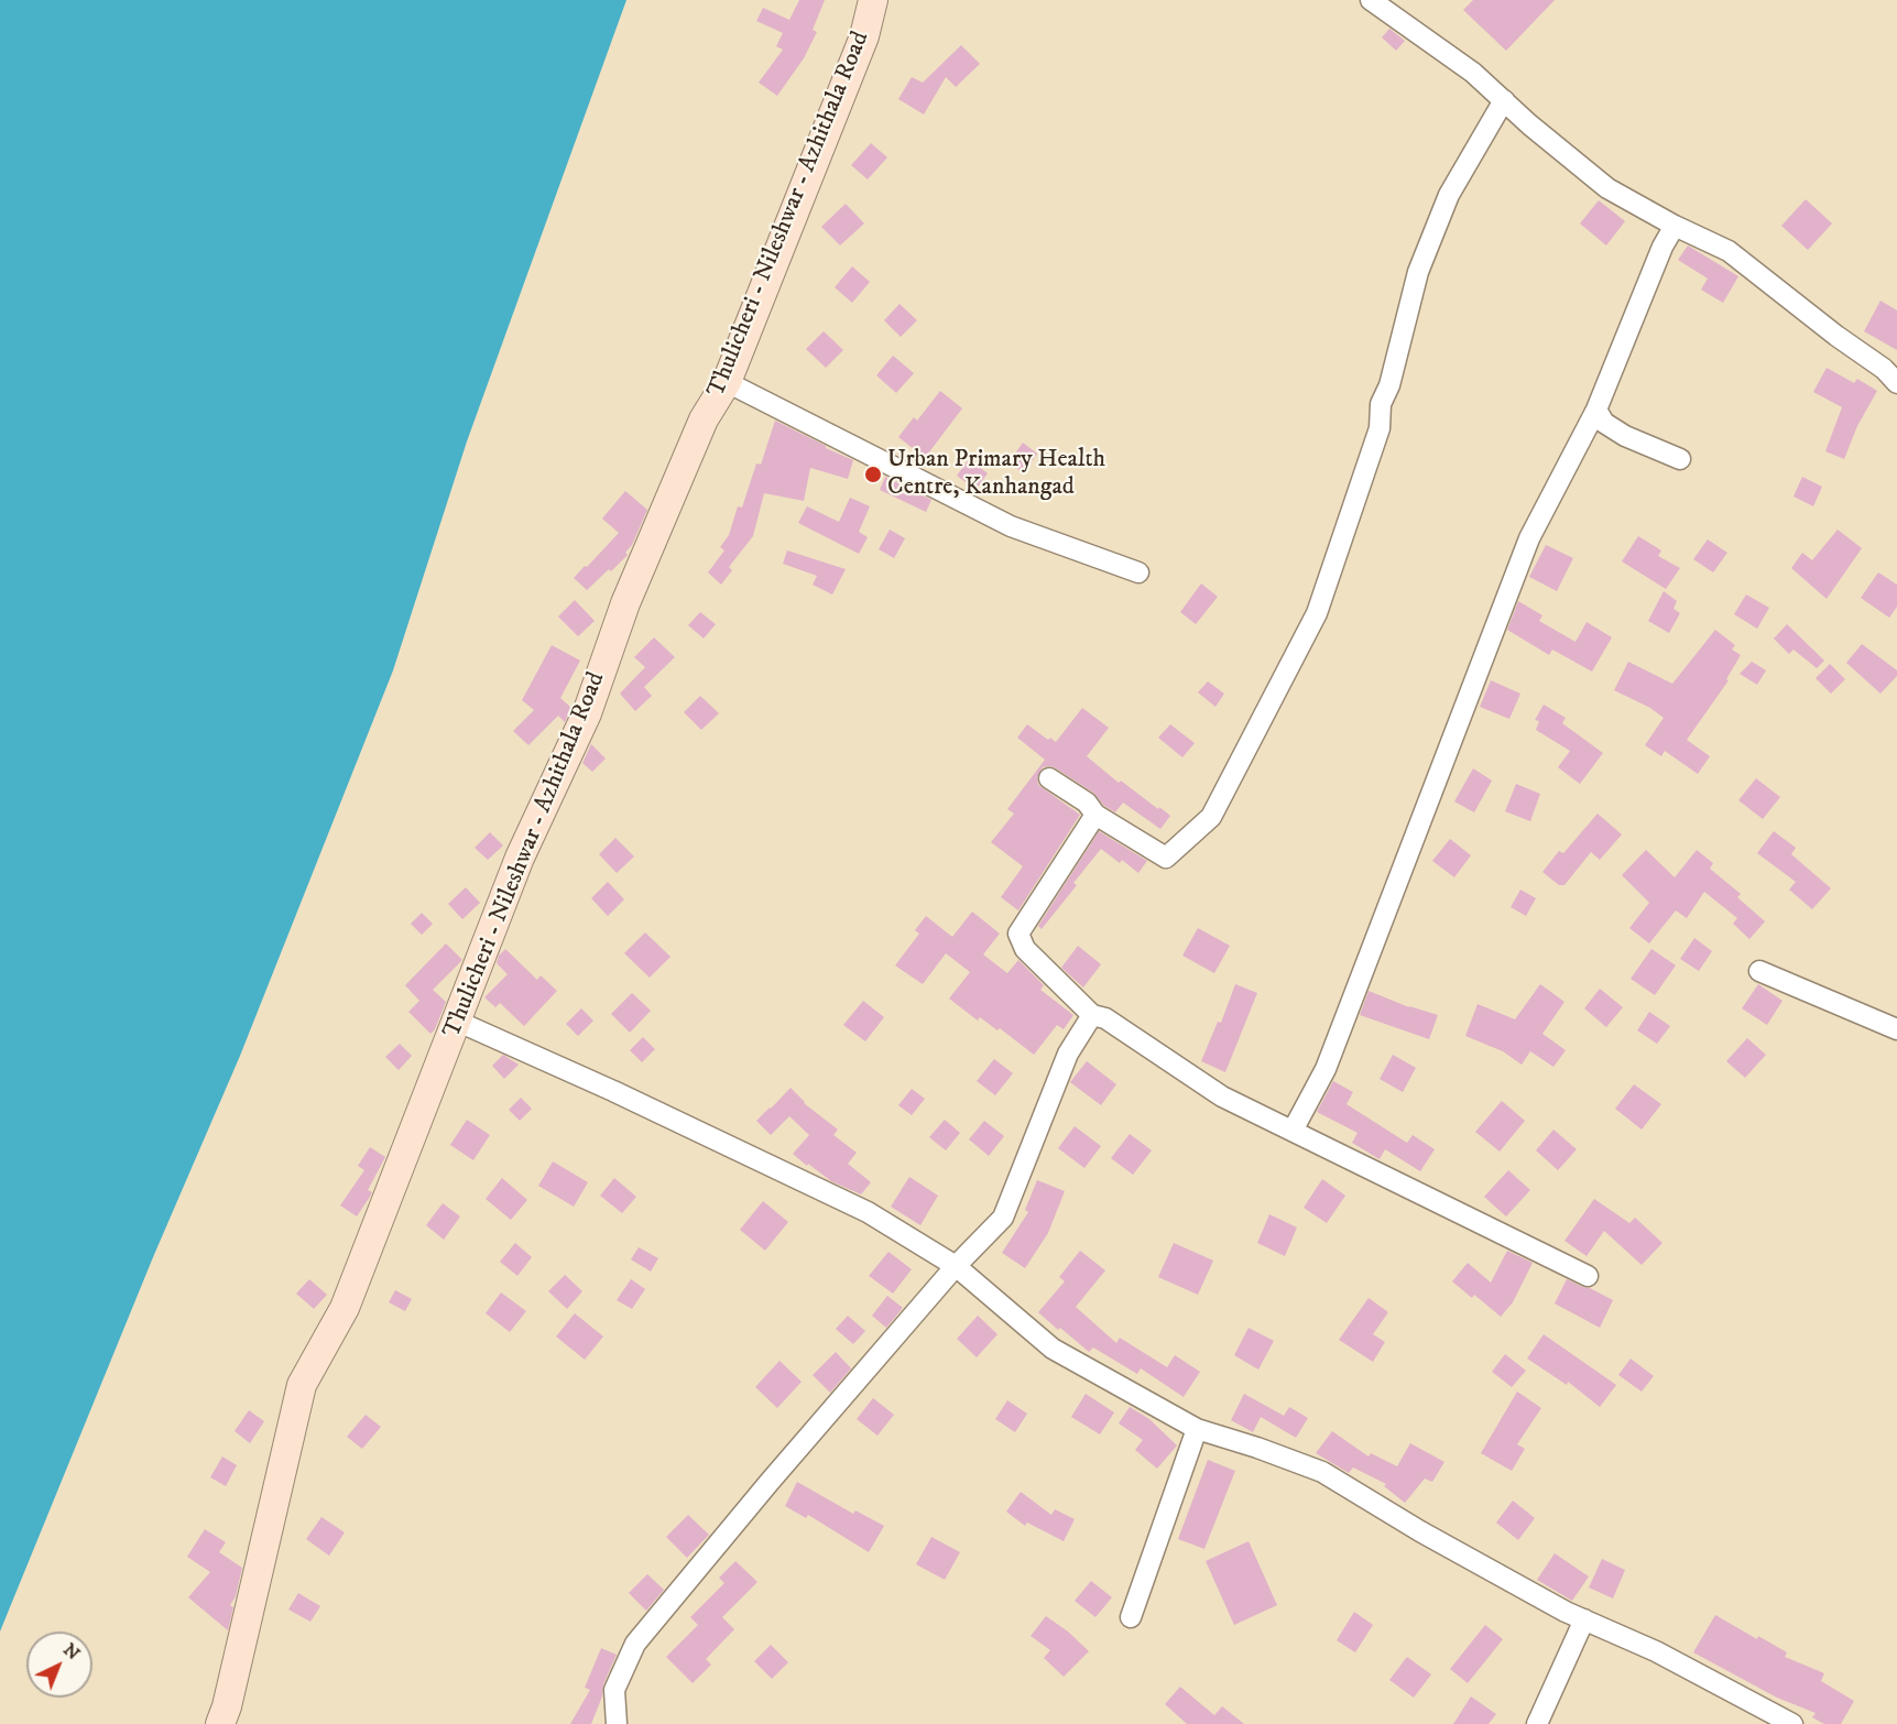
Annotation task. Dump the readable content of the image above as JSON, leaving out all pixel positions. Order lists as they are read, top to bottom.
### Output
{
  "streets": {
    "main road": ["Thulicheri - Nileshwar - Azhithala Road"]
  },
  "places": ["Urban Primary Health Centre, Kanhangad"],
  "north": "top right"
}
